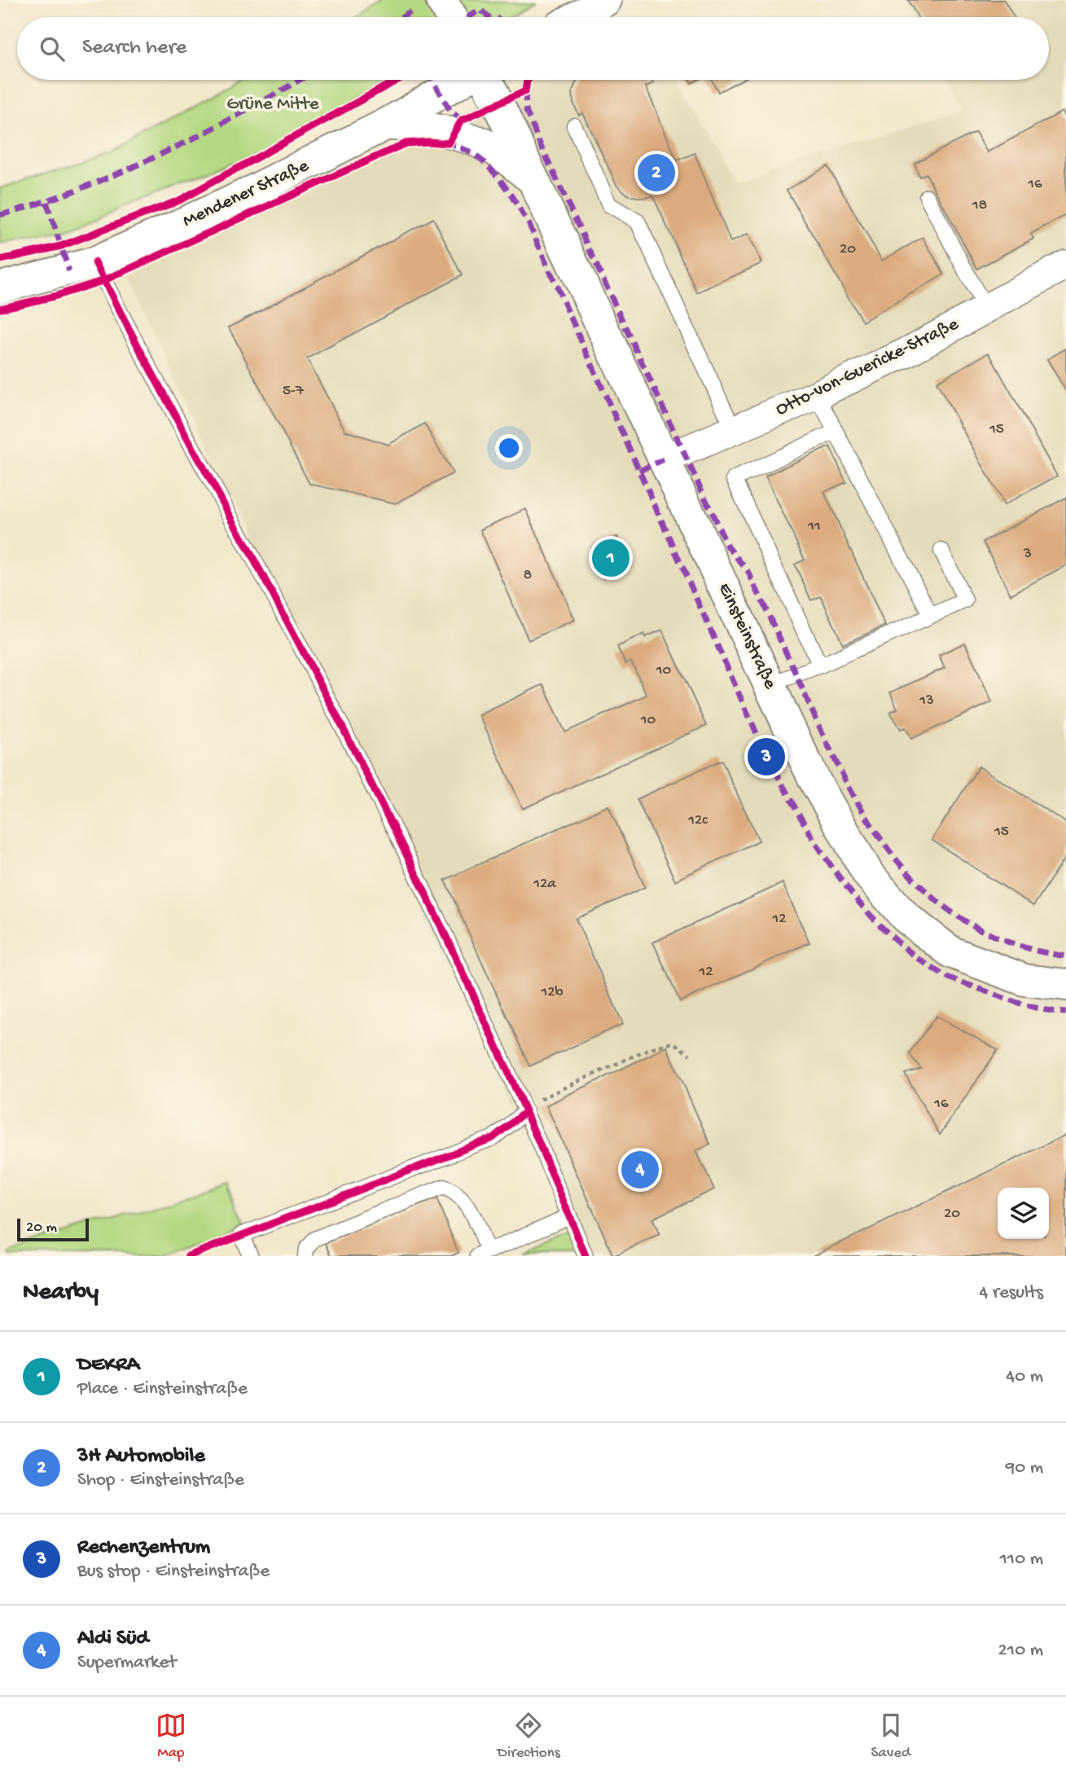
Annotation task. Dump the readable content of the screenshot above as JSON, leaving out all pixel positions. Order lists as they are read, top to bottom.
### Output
{
  "streets": {
    "street": ["Mendener Straße", "Otto-von-Guericke-Straße", "Einsteinstraße"]
  },
  "crossings": [
    ["Mendener Straße", "Einsteinstraße"],
    ["Otto-von-Guericke-Straße", "Einsteinstraße"]
  ],
  "parks": ["Grüne Mitte"],
  "house_numbers": [
    "16",
    "18",
    "20",
    "5-7",
    "15",
    "11",
    "3",
    "8",
    "10",
    "13",
    "10",
    "12c",
    "15",
    "12a",
    "12",
    "12",
    "12b",
    "16",
    "20"
  ],
  "scale_bar": "20 m",
  "page": {
    "search": "Search here",
    "pins": [
      "2",
      "1",
      "3",
      "4"
    ],
    "scale": "20 m",
    "heading": ["Nearby", "4 results"],
    "list": [
      {
        "mark": "1",
        "name": "DEKRA",
        "note": "Place · Einsteinstraße",
        "value": "40 m"
      },
      {
        "mark": "2",
        "name": "3H Automobile",
        "note": "Shop · Einsteinstraße",
        "value": "90 m"
      },
      {
        "mark": "3",
        "name": "Rechenzentrum",
        "note": "Bus stop · Einsteinstraße",
        "value": "110 m"
      },
      {
        "mark": "4",
        "name": "Aldi Süd",
        "note": "Supermarket",
        "value": "210 m"
      }
    ],
    "nav": ["Map", "Directions", "Saved"]
  }
}
